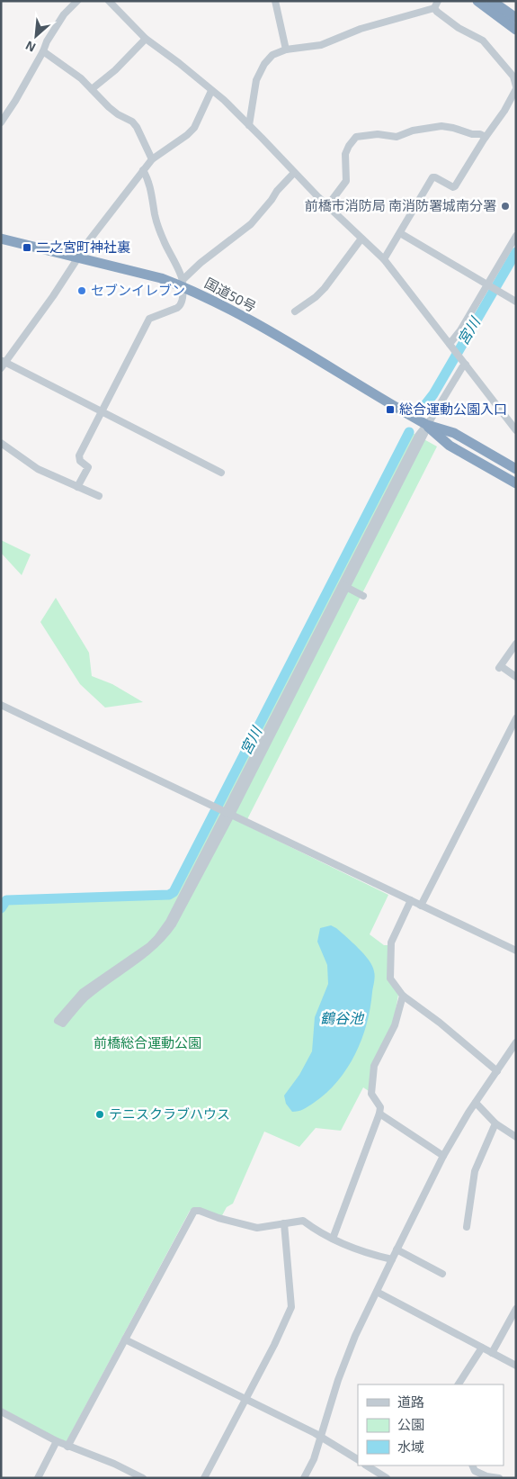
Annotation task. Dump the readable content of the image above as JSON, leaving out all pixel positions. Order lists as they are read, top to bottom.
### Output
{
  "streets": {
    "highway": ["国道50号"]
  },
  "water": ["宮川", "鶴谷池"],
  "parks": ["前橋総合運動公園"],
  "places": {
    "other": ["前橋市消防局 南消防署城南分署", "セブンイレブン", "テニスクラブハウス"],
    "transit": ["二之宮町神社裏", "総合運動公園入口"]
  },
  "legend": ["道路", "公園", "水域"],
  "north": "bottom left"
}
